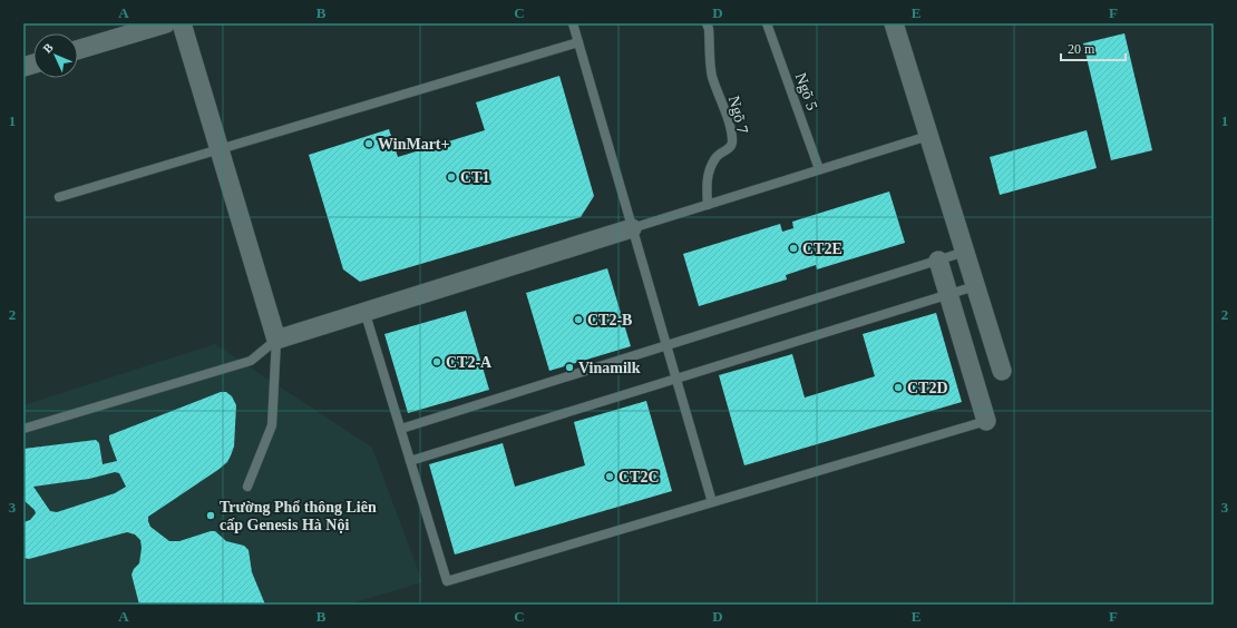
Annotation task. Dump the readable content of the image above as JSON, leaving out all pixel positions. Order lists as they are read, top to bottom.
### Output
{
  "streets": {
    "lane": ["Ngõ 5", "Ngõ 7"]
  },
  "places": [
    "WinMart+",
    "CT1",
    "CT2E",
    "CT2-B",
    "CT2-A",
    "Vinamilk",
    "CT2D",
    "CT2C",
    "Trường Phổ thông Liên cấp Genesis Hà Nội"
  ],
  "scale_bar": "20 m",
  "north": "top left",
  "grid": {
    "columns": [
      "A",
      "B",
      "C",
      "D",
      "E",
      "F"
    ],
    "rows": ["1", "2", "3"]
  }
}
